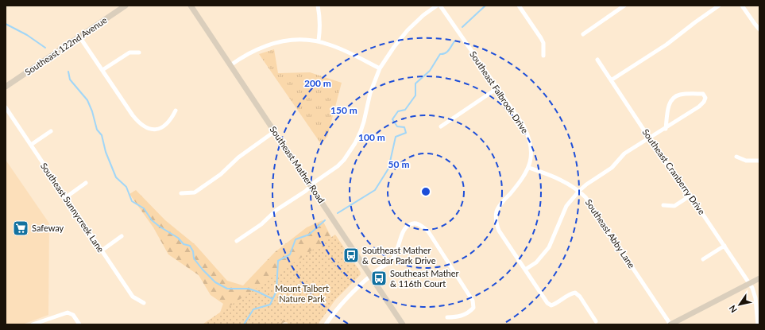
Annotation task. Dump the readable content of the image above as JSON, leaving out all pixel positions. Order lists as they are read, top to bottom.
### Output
{
  "streets": {
    "street": [
      "Southeast 122nd Avenue",
      "Southeast Falbrook Drive",
      "Southeast Mather Road",
      "Southeast Cranberry Drive",
      "Southeast Sunnycreek Lane",
      "Southeast Abby Lane"
    ]
  },
  "crossings": [
    ["Southeast Falbrook Drive", "Southeast Abby Lane"]
  ],
  "parks": ["Mount Talbert Nature Park"],
  "places": {
    "supermarket": ["Safeway"],
    "bus stop": ["Southeast Mather & Cedar Park Drive", "Southeast Mather & 116th Court"]
  },
  "north": "bottom left",
  "rings": [
    "200 m",
    "150 m",
    "100 m",
    "50 m"
  ]
}
